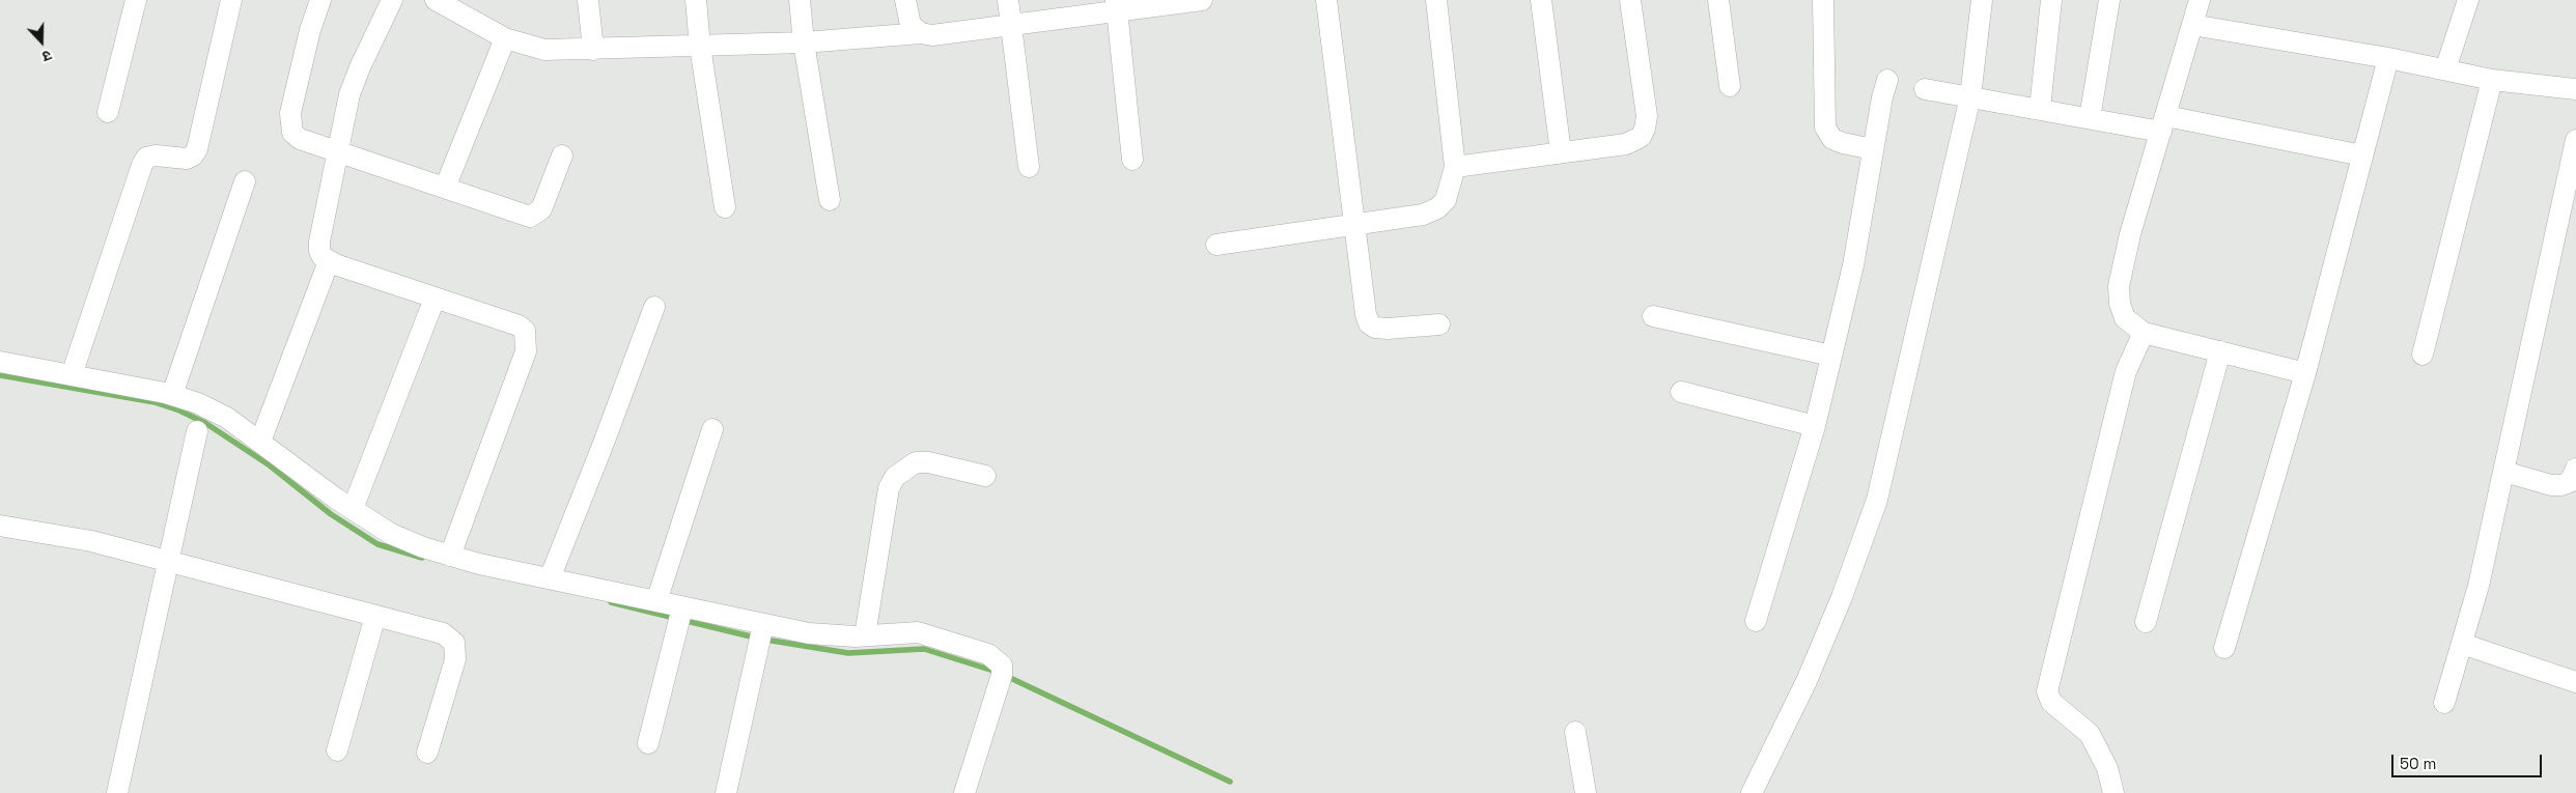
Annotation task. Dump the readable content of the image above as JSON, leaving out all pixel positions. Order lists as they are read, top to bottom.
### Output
{
  "scale_bar": "50 m",
  "north": "bottom"
}
